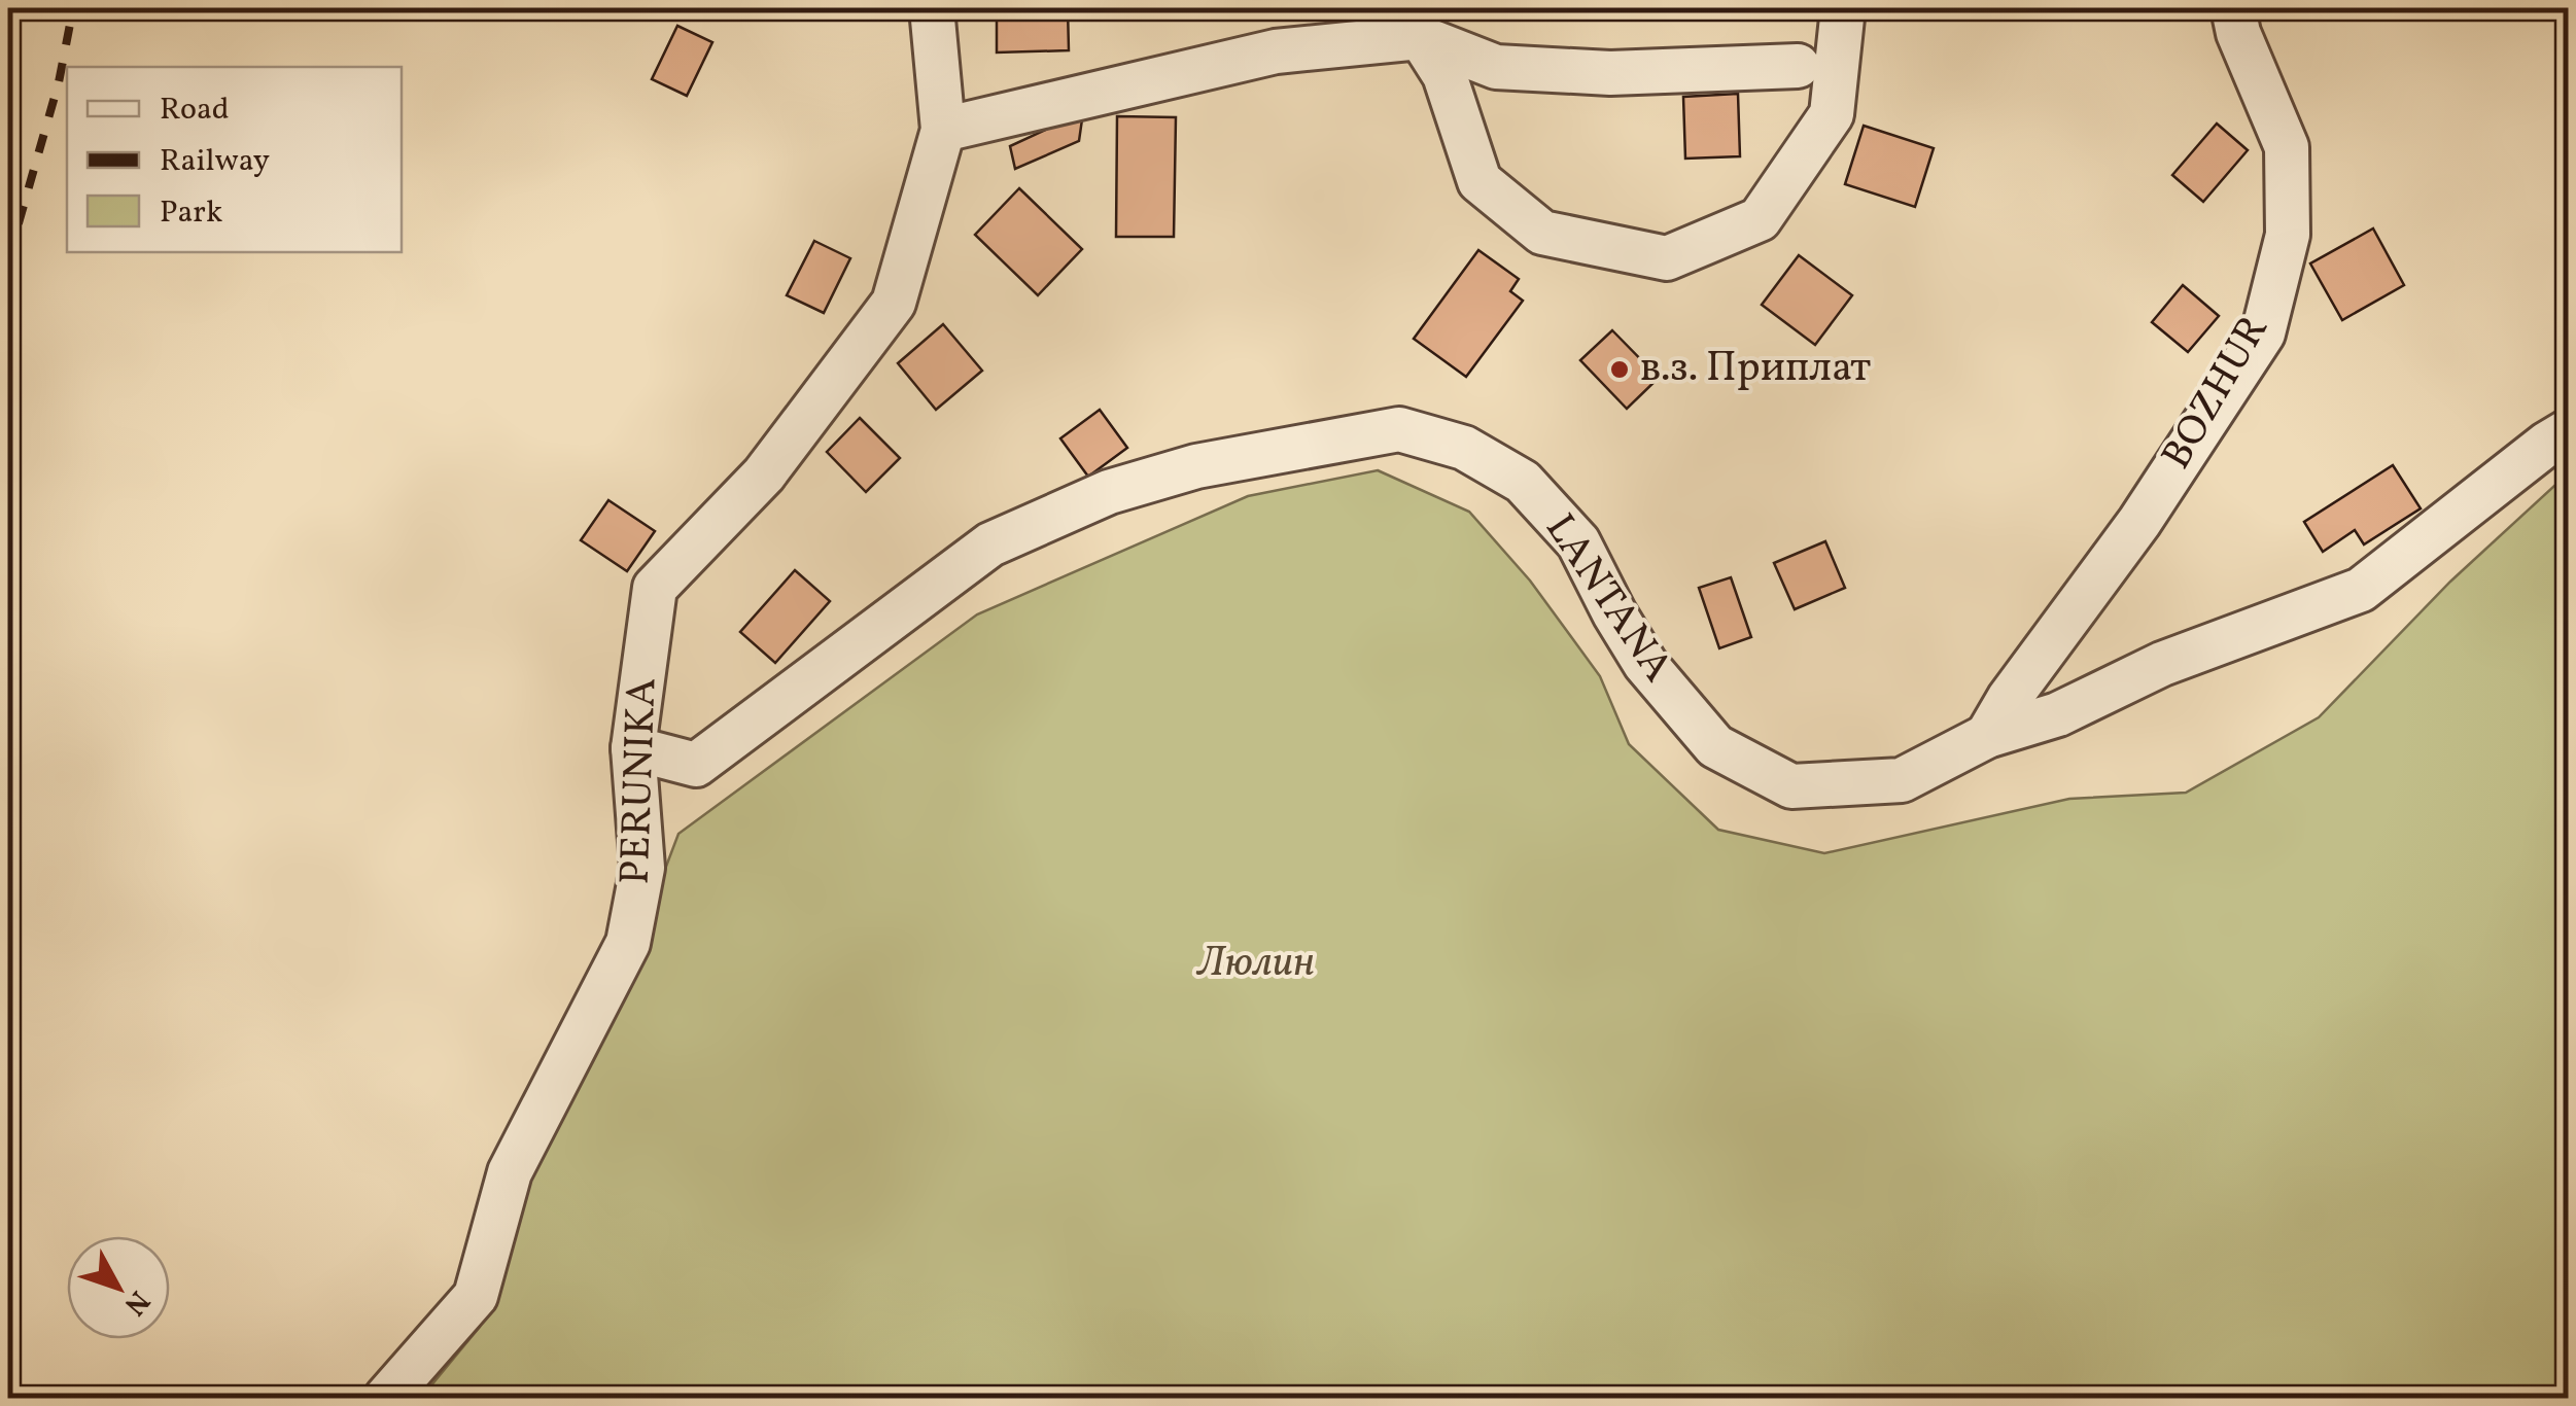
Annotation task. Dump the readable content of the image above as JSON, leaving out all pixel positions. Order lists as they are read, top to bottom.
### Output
{
  "streets": {
    "street": ["BOZHUR", "LANTANA", "PERUNIKA"]
  },
  "crossings": [
    ["BOZHUR", "LANTANA"],
    ["LANTANA", "PERUNIKA"]
  ],
  "parks": ["Люлин"],
  "places": ["в.з. Приплат"],
  "legend": ["Road", "Railway", "Park"],
  "north": "bottom right"
}
